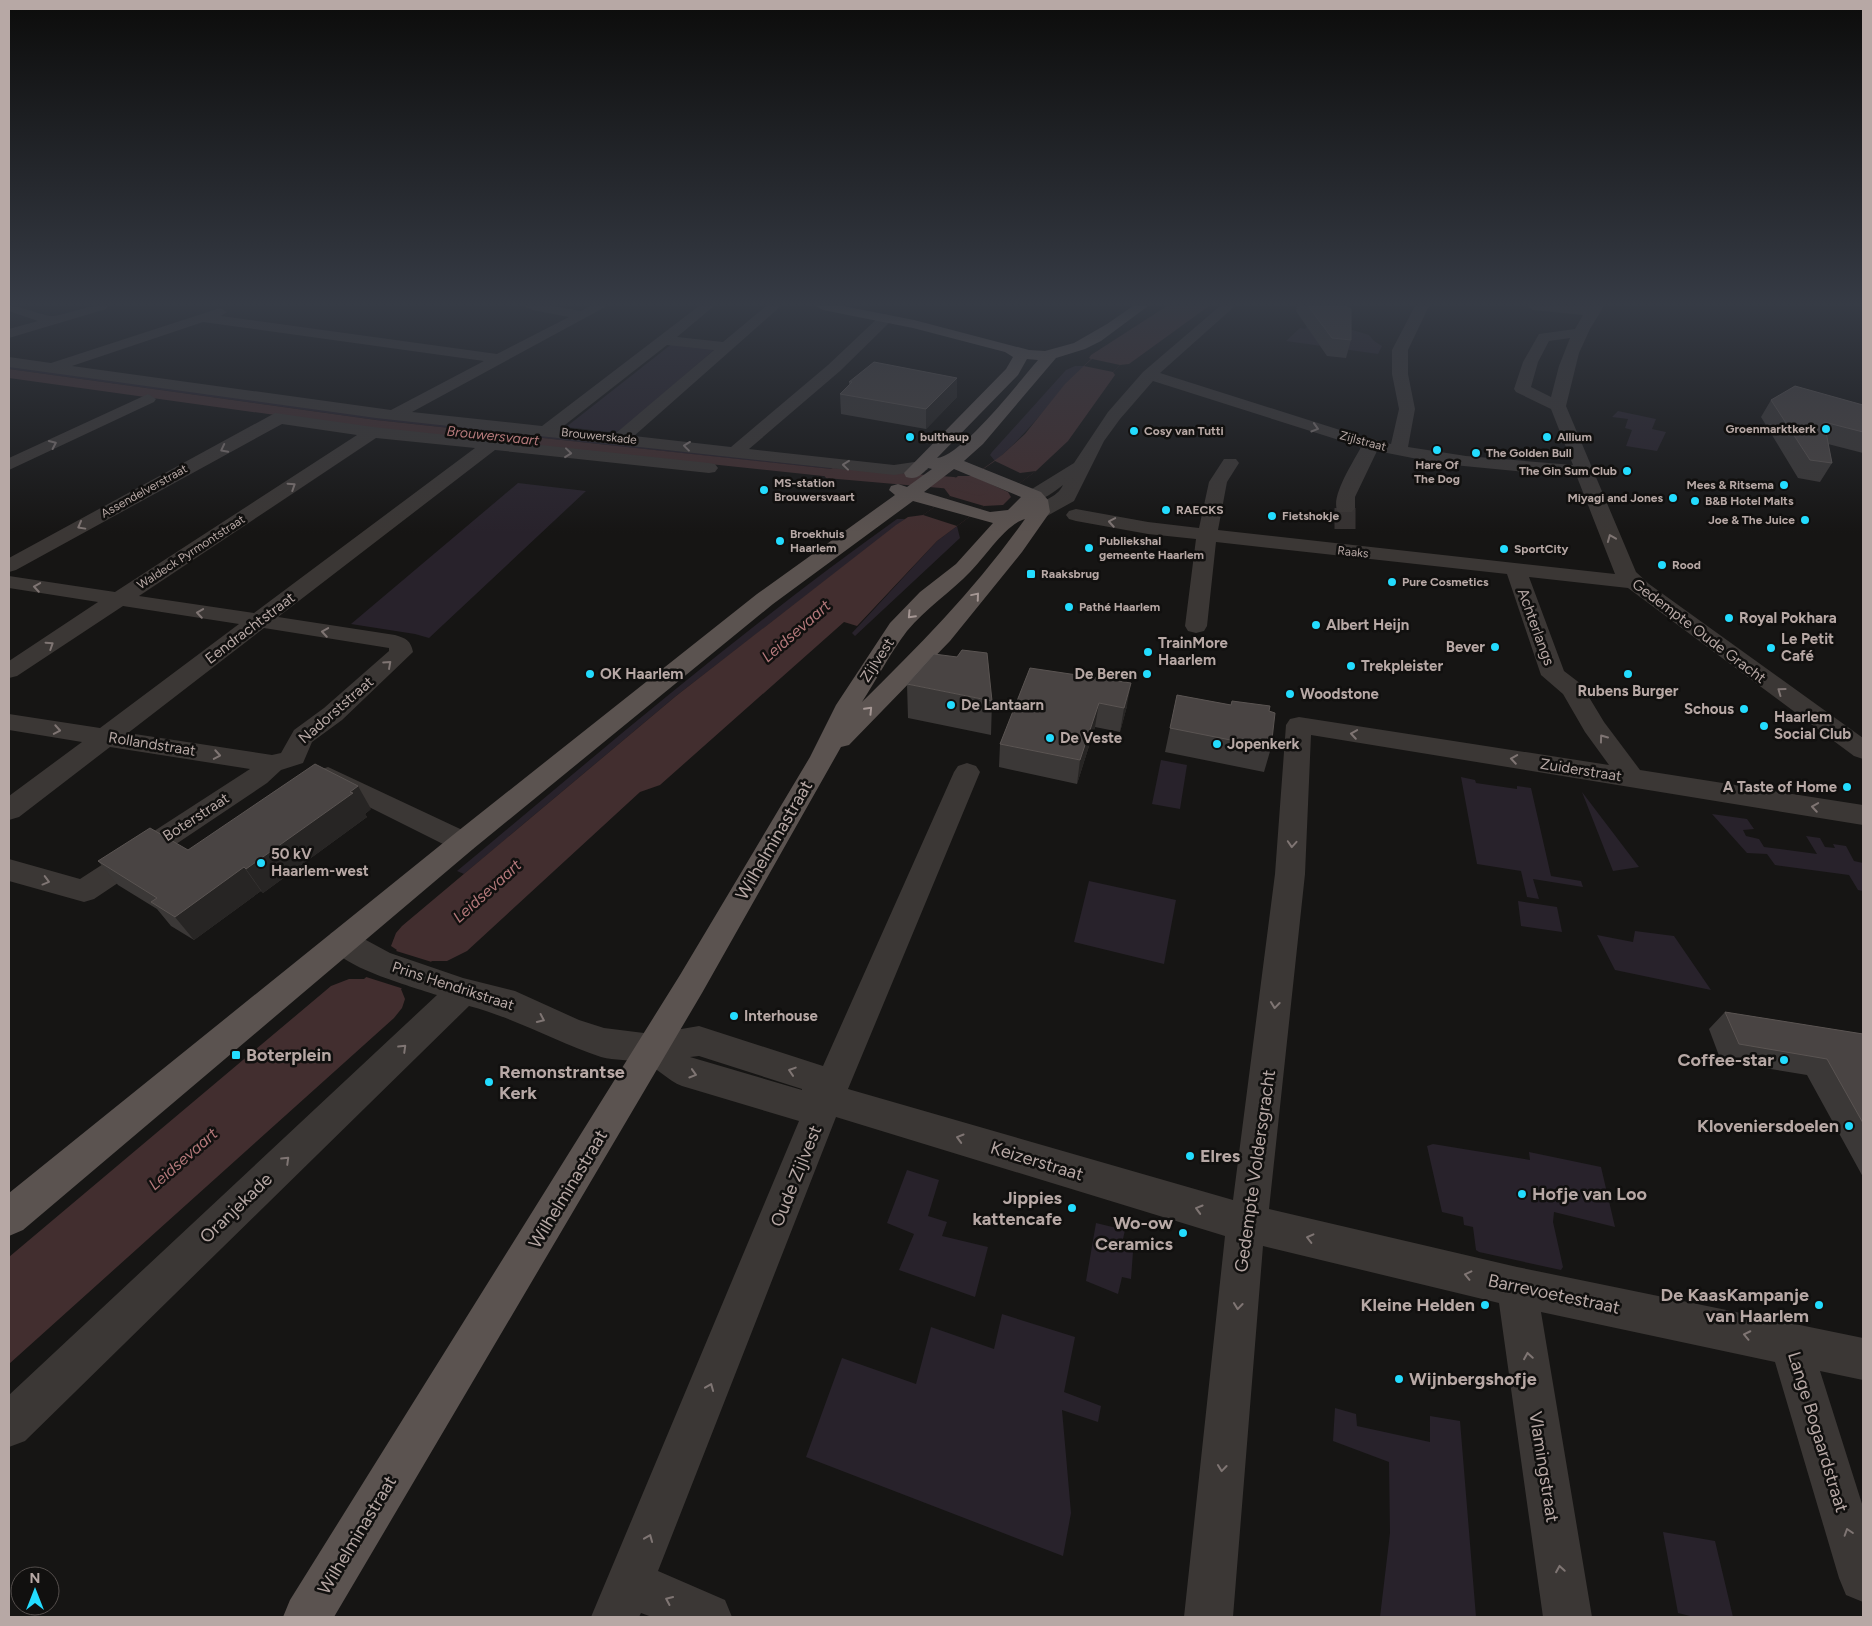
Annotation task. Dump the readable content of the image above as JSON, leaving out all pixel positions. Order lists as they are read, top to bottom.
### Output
{
  "streets": {
    "main road": ["Zijlvest", "Wilhelminastraat"],
    "street": [
      "Brouwerskade",
      "Zijlstraat",
      "Assendelverstraat",
      "Waldeck Pyrmontstraat",
      "Raaks",
      "Achterlangs",
      "Eendrachtstraat",
      "Gedempte Oude Gracht",
      "Nadorststraat",
      "Rollandstraat",
      "Zuiderstraat",
      "Boterstraat",
      "Prins Hendrikstraat",
      "Keizerstraat",
      "Gedempte Voldersgracht",
      "Oude Zijlvest",
      "Oranjekade",
      "Barrevoetestraat",
      "Lange Bogaardstraat",
      "Vlamingstraat"
    ]
  },
  "crossings": [
    ["Zijlstraat", "Gedempte Oude Gracht"],
    ["Raaks", "Achterlangs"],
    ["Raaks", "Gedempte Oude Gracht"],
    ["Achterlangs", "Zuiderstraat"],
    ["Eendrachtstraat", "Nadorststraat"],
    ["Eendrachtstraat", "Rollandstraat"],
    ["Zijlvest", "Wilhelminastraat"],
    ["Nadorststraat", "Rollandstraat"],
    ["Nadorststraat", "Boterstraat"],
    ["Rollandstraat", "Boterstraat"],
    ["Zuiderstraat", "Gedempte Voldersgracht"],
    ["Wilhelminastraat", "Prins Hendrikstraat"],
    ["Prins Hendrikstraat", "Oranjekade"],
    ["Keizerstraat", "Gedempte Voldersgracht"],
    ["Keizerstraat", "Oude Zijlvest"],
    ["Keizerstraat", "Barrevoetestraat"],
    ["Gedempte Voldersgracht", "Barrevoetestraat"],
    ["Barrevoetestraat", "Lange Bogaardstraat"],
    ["Barrevoetestraat", "Vlamingstraat"]
  ],
  "one_way": [
    "Zijlstraat",
    "Assendelverstraat",
    "Waldeck Pyrmontstraat",
    "Achterlangs",
    "Gedempte Oude Gracht",
    "Zuiderstraat",
    "Boterstraat",
    "Prins Hendrikstraat",
    "Keizerstraat",
    "Gedempte Voldersgracht",
    "Oude Zijlvest",
    "Oranjekade",
    "Barrevoetestraat",
    "Lange Bogaardstraat",
    "Vlamingstraat"
  ],
  "water": ["Brouwersvaart", "Leidsevaart"],
  "places": {
    "other": [
      "Groenmarktkerk",
      "Cosy van Tutti",
      "bulthaup",
      "Allium",
      "Hare Of The Dog",
      "The Golden Bull",
      "The Gin Sum Club",
      "Mees & Ritsema",
      "MS-station Brouwersvaart",
      "Miyagi and Jones",
      "B&B Hotel Malts",
      "RAECKS",
      "Fietshokje",
      "Joe & The Juice",
      "Broekhuis Haarlem",
      "Publiekshal gemeente Haarlem",
      "SportCity",
      "Rood",
      "Pure Cosmetics",
      "Pathé Haarlem",
      "Royal Pokhara",
      "Albert Heijn",
      "Bever",
      "Le Petit Café",
      "TrainMore Haarlem",
      "Trekpleister",
      "OK Haarlem",
      "De Beren",
      "Rubens Burger",
      "Woodstone",
      "De Lantaarn",
      "Schous",
      "Haarlem Social Club",
      "De Veste",
      "Jopenkerk",
      "A Taste of Home",
      "50 kV Haarlem-west",
      "Interhouse",
      "Coffee-star",
      "Remonstrantse Kerk",
      "Kloveniersdoelen",
      "Elres",
      "Hofje van Loo",
      "Jippies kattencafe",
      "Wo-ow Ceramics",
      "Kleine Helden",
      "De KaasKampanje van Haarlem",
      "Wijnbergshofje"
    ],
    "transit": ["Raaksbrug", "Boterplein"]
  },
  "north": "top"
}
